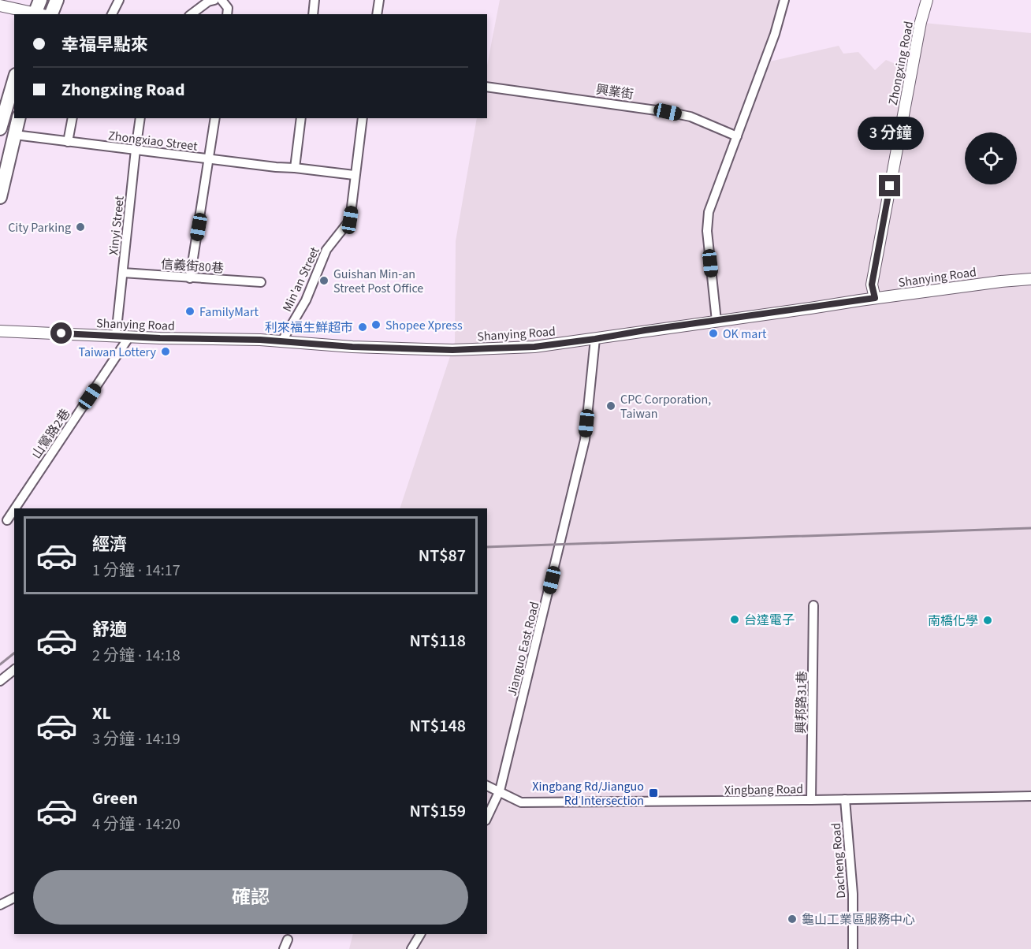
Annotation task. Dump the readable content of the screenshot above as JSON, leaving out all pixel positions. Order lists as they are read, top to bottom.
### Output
{
  "streets": {
    "street": [
      "Zhongxing Road",
      "興業街",
      "Zhongxiao Street",
      "Xinyi Street",
      "信義街80巷",
      "Shanying Road",
      "Min'an Street",
      "山鶯路2巷",
      "Jianguo East Road",
      "興邦路31巷",
      "Xingbang Road",
      "Dacheng Road"
    ]
  },
  "crossings": [
    ["Zhongxing Road", "Shanying Road"],
    ["Zhongxiao Street", "Xinyi Street"],
    ["Zhongxiao Street", "Min'an Street"],
    ["Xinyi Street", "信義街80巷"],
    ["Xinyi Street", "Shanying Road"],
    ["Shanying Road", "Min'an Street"],
    ["Shanying Road", "山鶯路2巷"],
    ["Shanying Road", "Jianguo East Road"],
    ["Jianguo East Road", "Xingbang Road"],
    ["興邦路31巷", "Xingbang Road"],
    ["Xingbang Road", "Dacheng Road"]
  ],
  "places": {
    "other": [
      "City Parking",
      "Guishan Min-an Street Post Office",
      "FamilyMart",
      "Shopee Xpress",
      "利來福生鮮超市",
      "OK mart",
      "Taiwan Lottery",
      "CPC Corporation, Taiwan",
      "台達電子",
      "南橋化學",
      "龜山工業區服務中心"
    ],
    "transit": ["Xingbang Rd/Jianguo Rd Intersection"]
  },
  "page": {
    "banner": ["幸福早點來", "Zhongxing Road"],
    "bubble": "3 分鐘",
    "list": [
      {
        "name": "經濟",
        "note": "1 分鐘 · 14:17",
        "value": "NT$87"
      },
      {
        "name": "舒適",
        "note": "2 分鐘 · 14:18",
        "value": "NT$118"
      },
      {
        "name": "XL",
        "note": "3 分鐘 · 14:19",
        "value": "NT$148"
      },
      {
        "name": "Green",
        "note": "4 分鐘 · 14:20",
        "value": "NT$159"
      }
    ],
    "buttons": "確認"
  }
}
